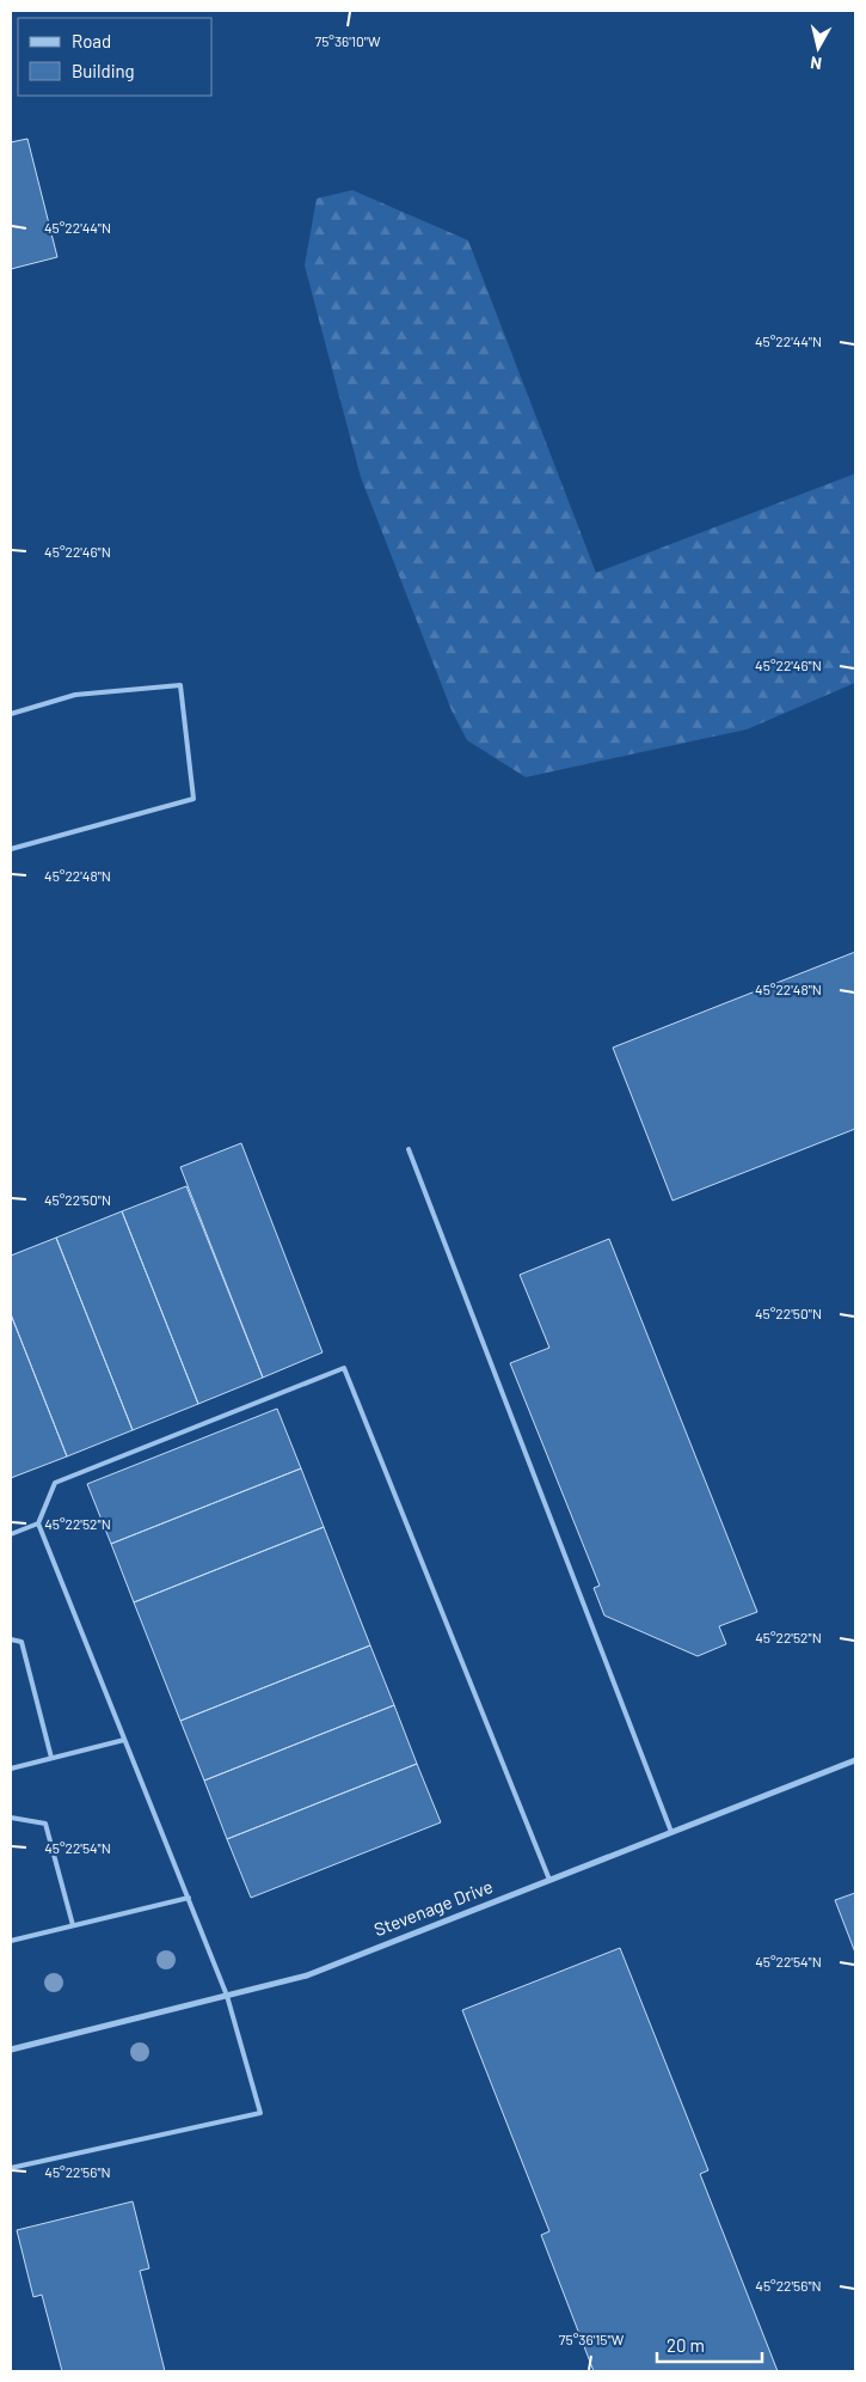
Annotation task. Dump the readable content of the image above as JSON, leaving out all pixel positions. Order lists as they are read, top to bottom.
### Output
{
  "streets": {
    "street": ["Stevenage Drive"]
  },
  "legend": ["Road", "Building"],
  "scale_bar": "20 m",
  "north": "bottom",
  "coordinates": [
    "75°36'10\"W",
    "45°22'44\"N",
    "45°22'46\"N",
    "45°22'48\"N",
    "45°22'50\"N",
    "45°22'52\"N",
    "45°22'54\"N",
    "45°22'56\"N",
    "75°36'15\"W"
  ]
}
